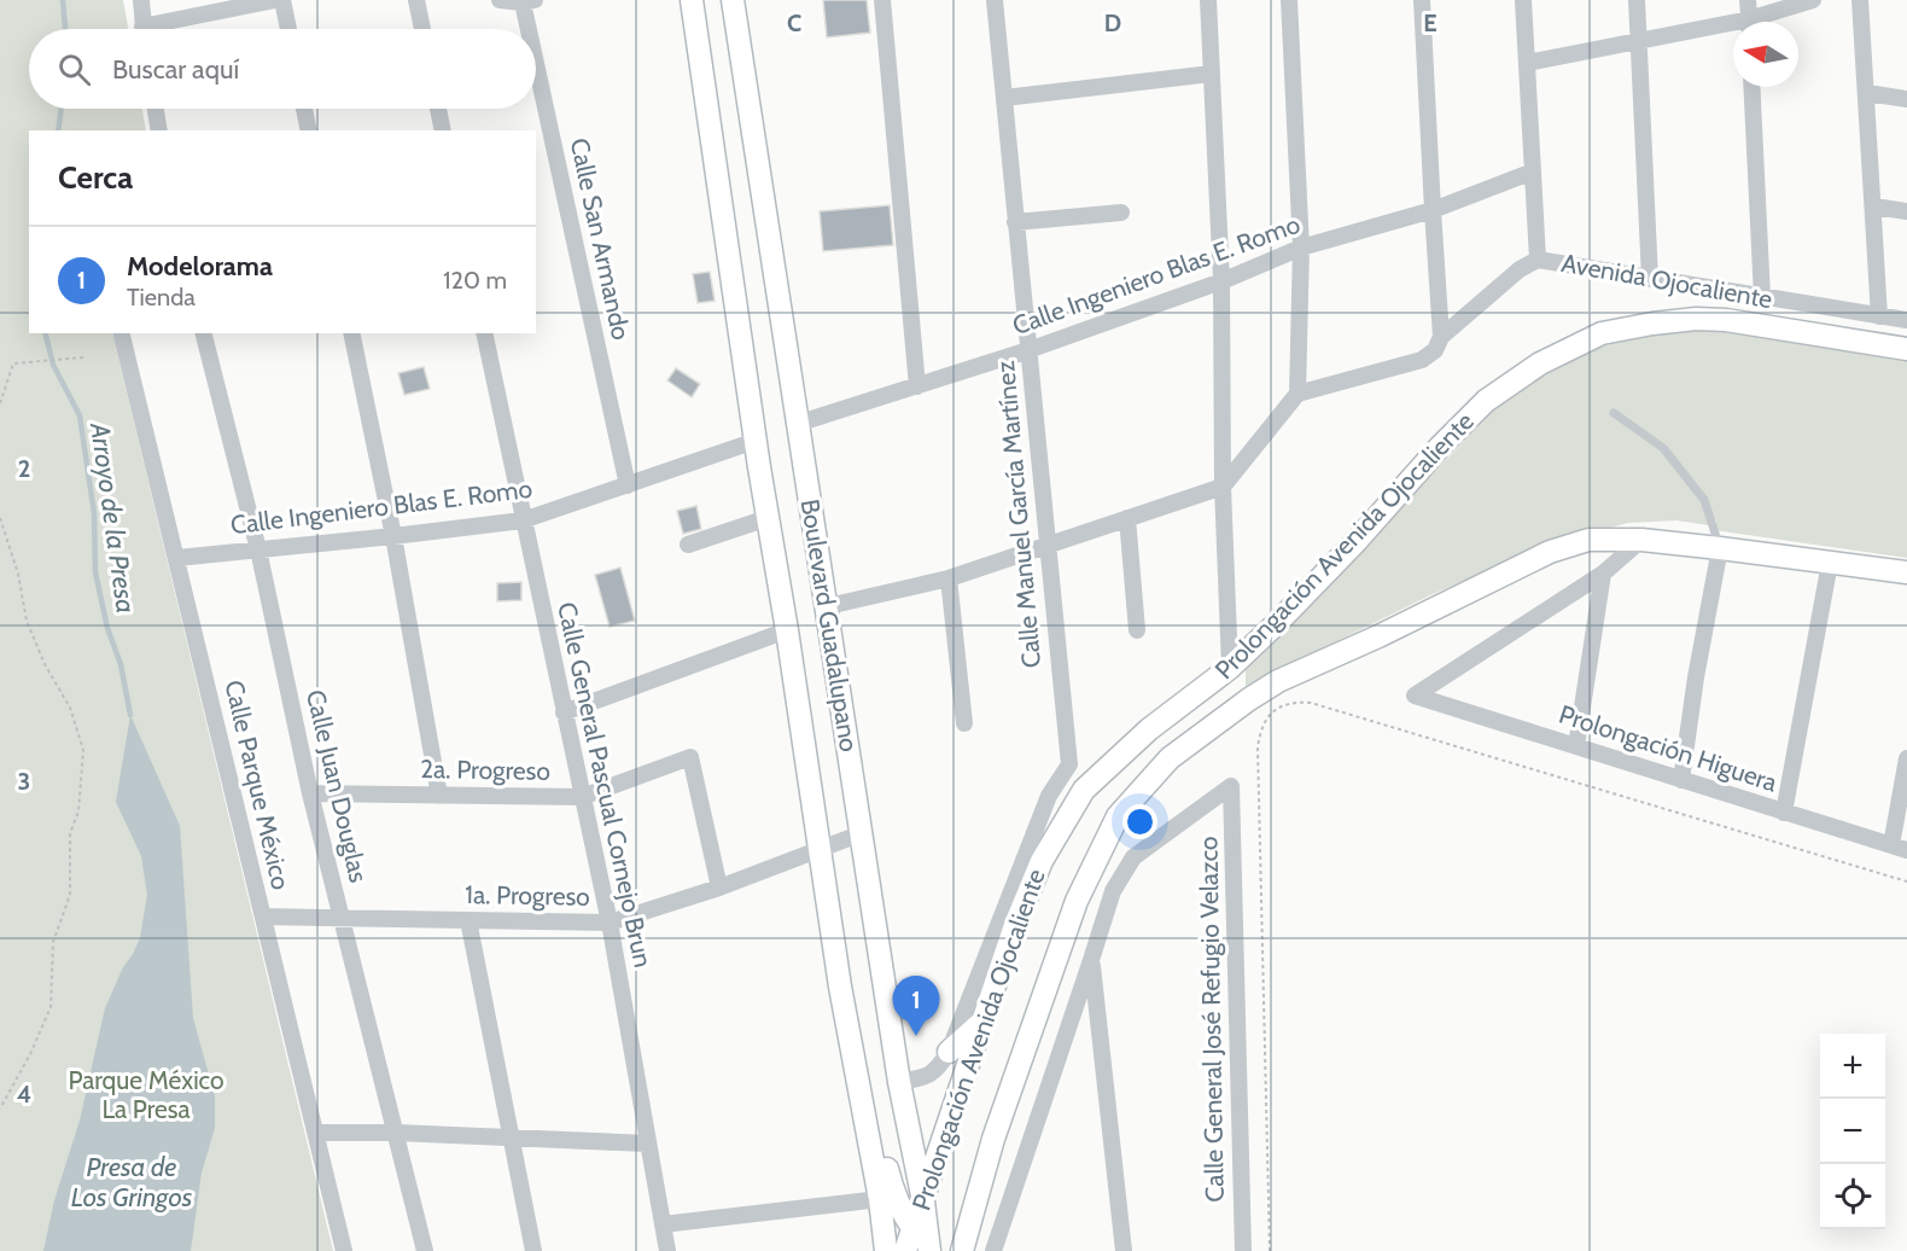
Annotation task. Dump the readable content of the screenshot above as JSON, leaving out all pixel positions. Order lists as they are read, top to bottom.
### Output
{
  "streets": {
    "main road": ["Avenida Ojocaliente", "Prolongación Avenida Ojocaliente", "Boulevard Guadalupano"],
    "street": [
      "Calle San Armando",
      "Calle Ingeniero Blas E. Romo",
      "Calle Manuel García Martínez",
      "Prolongación Higuera",
      "2a. Progreso",
      "Calle Parque México",
      "Calle General Pascual Cornejo Brun",
      "Calle Juan Douglas",
      "1a. Progreso",
      "Calle General José Refugio Velazco"
    ]
  },
  "crossings": [
    ["Calle San Armando", "Calle Ingeniero Blas E. Romo"],
    ["Calle Ingeniero Blas E. Romo", "Calle Manuel García Martínez"],
    ["Calle Ingeniero Blas E. Romo", "Boulevard Guadalupano"],
    ["Calle Ingeniero Blas E. Romo", "Calle Parque México"],
    ["Calle Ingeniero Blas E. Romo", "Calle General Pascual Cornejo Brun"],
    ["Calle Ingeniero Blas E. Romo", "Calle Juan Douglas"],
    ["Avenida Ojocaliente", "Prolongación Avenida Ojocaliente"],
    ["Prolongación Avenida Ojocaliente", "Boulevard Guadalupano"],
    ["Boulevard Guadalupano", "1a. Progreso"],
    ["2a. Progreso", "Calle General Pascual Cornejo Brun"],
    ["2a. Progreso", "Calle Juan Douglas"],
    ["2a. Progreso", "1a. Progreso"],
    ["Calle Parque México", "1a. Progreso"],
    ["Calle General Pascual Cornejo Brun", "1a. Progreso"],
    ["Calle Juan Douglas", "1a. Progreso"]
  ],
  "water": ["Arroyo de la Presa", "Presa de Los Gringos"],
  "parks": ["Parque México La Presa"],
  "north": "left",
  "page": {
    "search": "Buscar aquí",
    "heading": "Cerca",
    "list": [
      {
        "mark": "1",
        "name": "Modelorama",
        "note": "Tienda",
        "value": "120 m"
      }
    ],
    "pins": "1",
    "map_buttons": ["+", "−"]
  },
  "grid": {
    "columns": ["C", "D", "E"],
    "rows": ["2", "3", "4"]
  }
}
